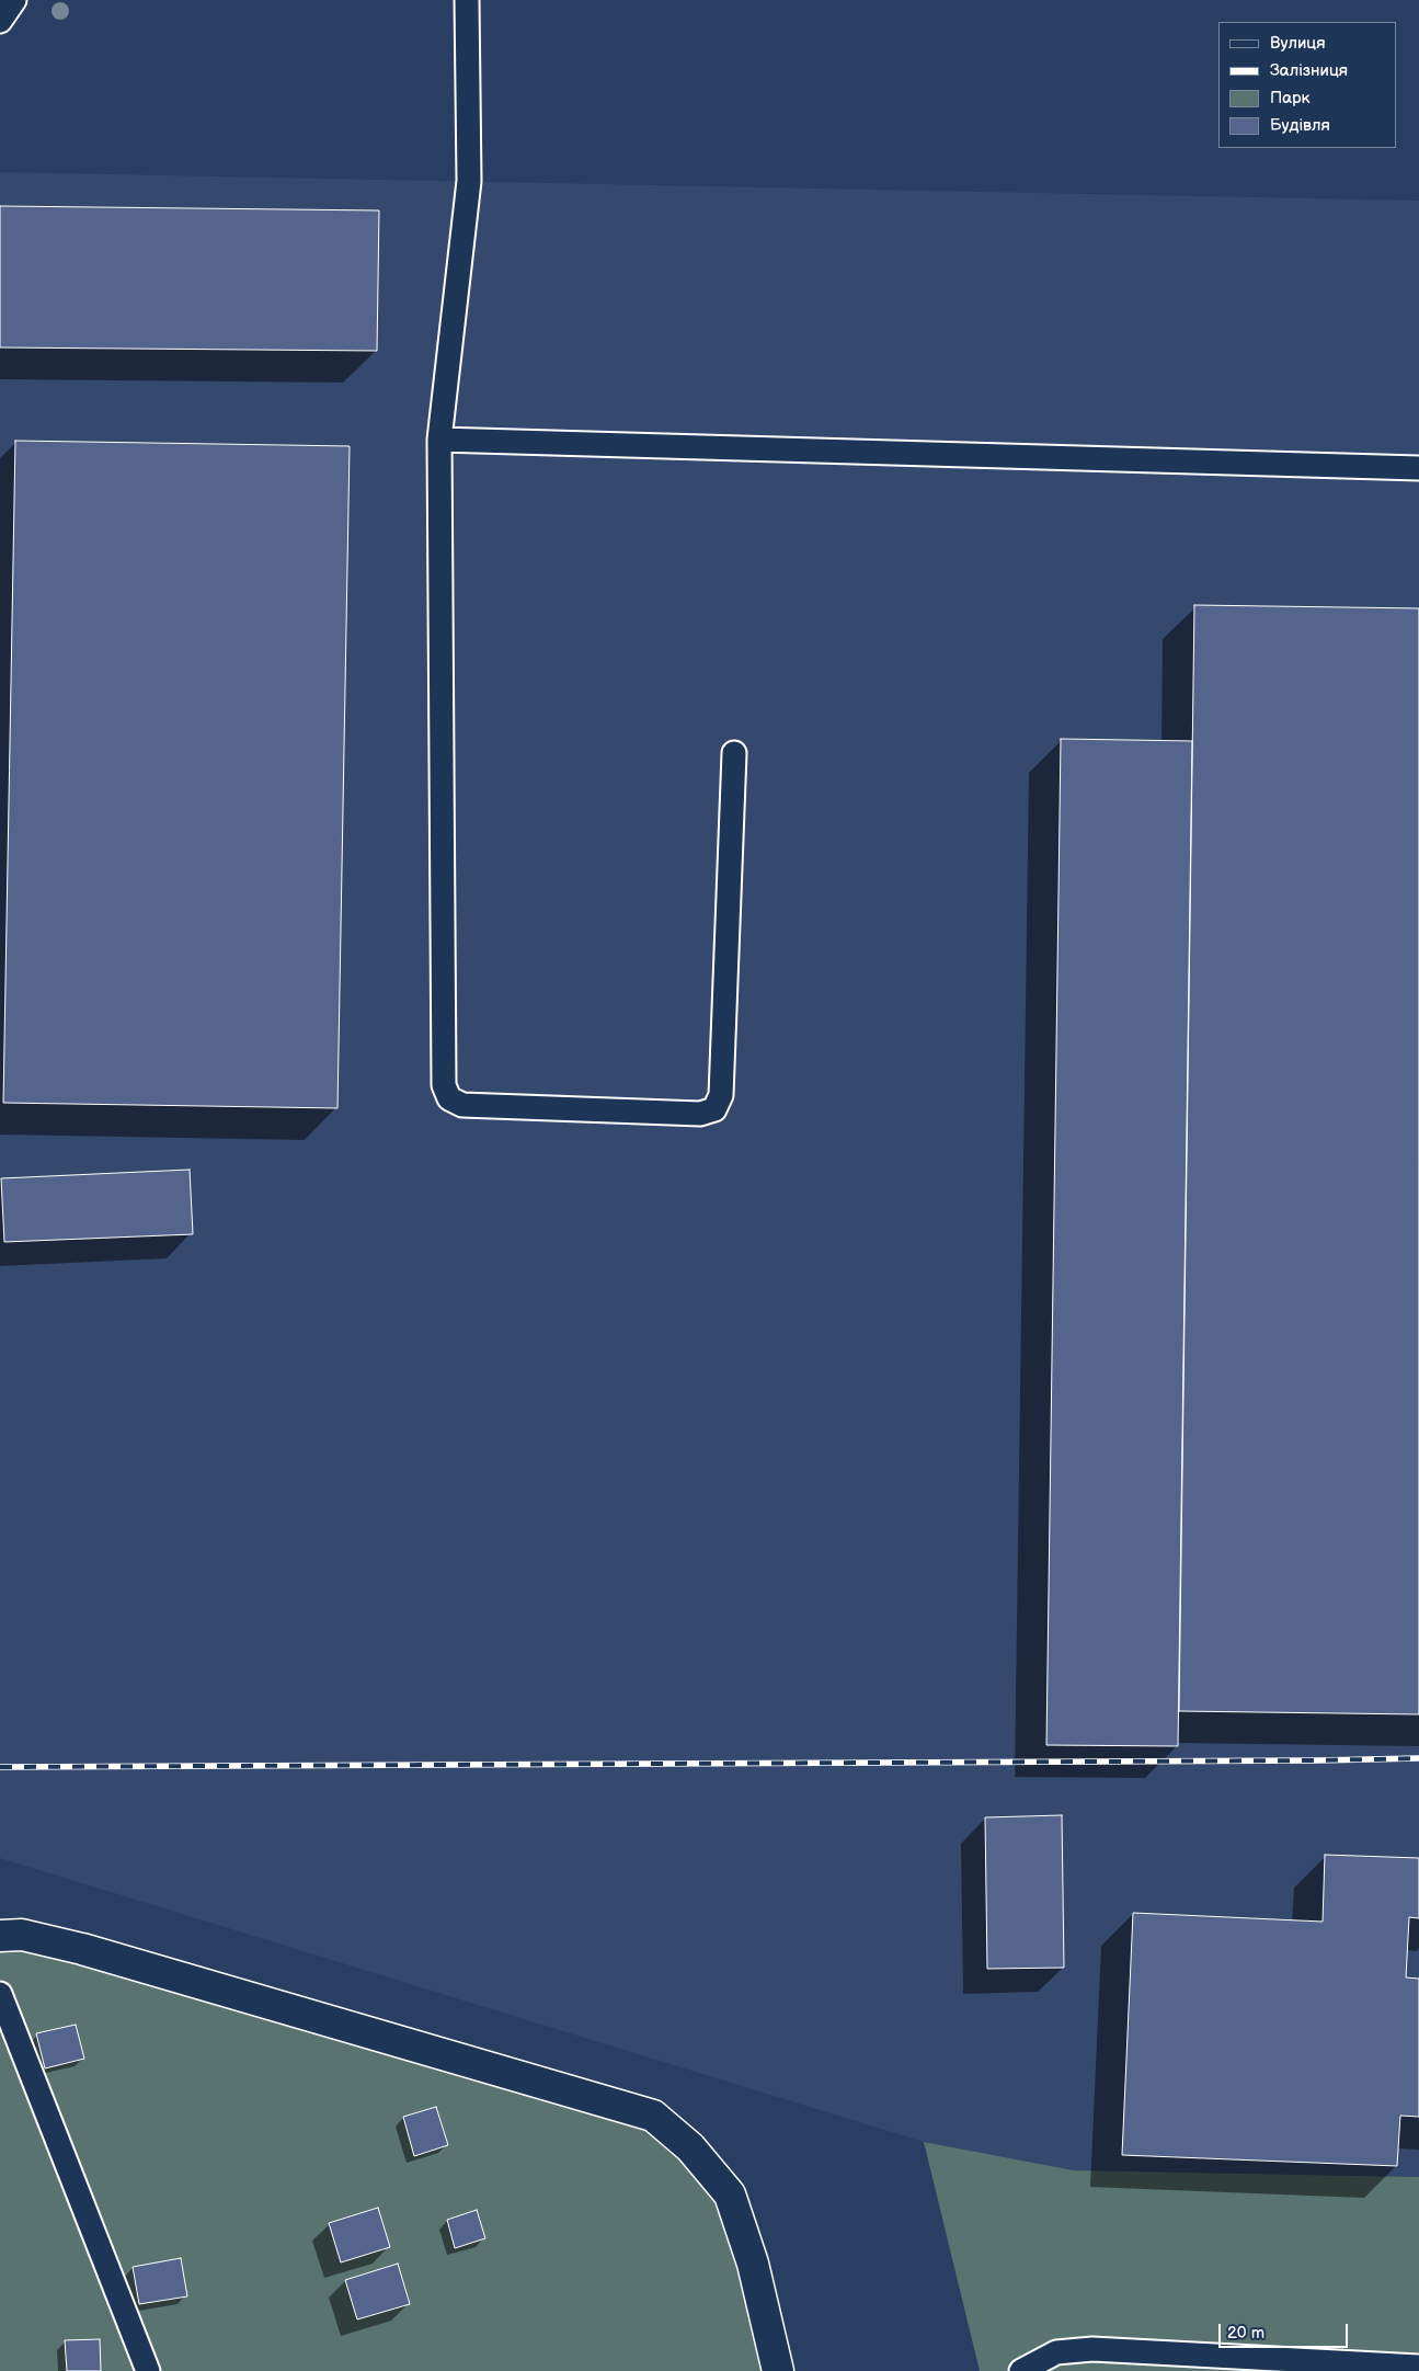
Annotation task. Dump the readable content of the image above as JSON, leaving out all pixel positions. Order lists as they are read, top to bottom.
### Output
{
  "legend": [
    "Вулиця",
    "Залізниця",
    "Парк",
    "Будівля"
  ],
  "scale_bar": "20 m"
}
